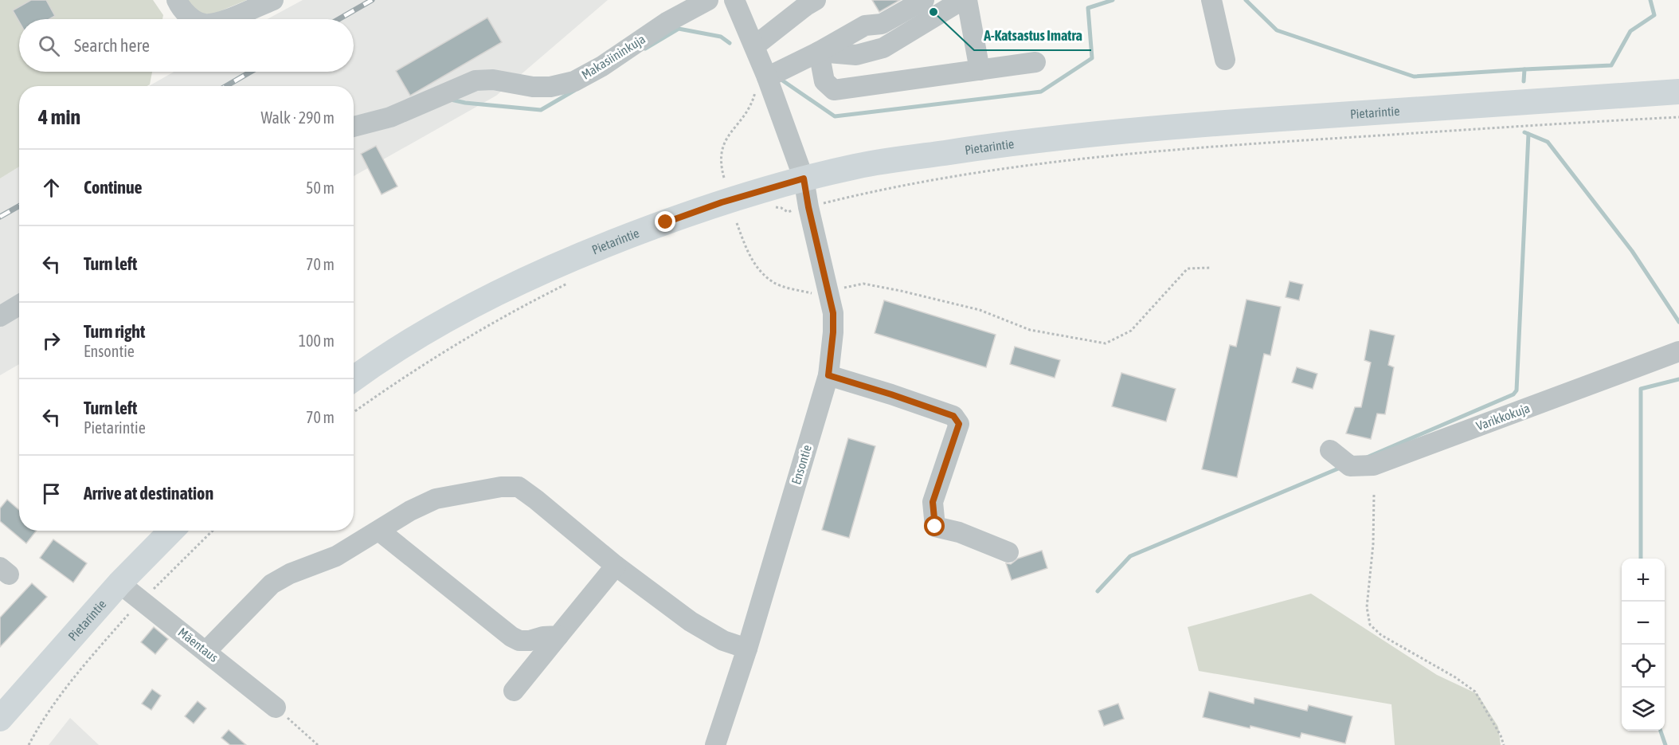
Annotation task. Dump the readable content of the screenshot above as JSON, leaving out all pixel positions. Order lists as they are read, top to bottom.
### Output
{
  "streets": {
    "main road": ["Pietarintie"],
    "street": [
      "Makasiininkuja",
      "Varikkokuja",
      "Ensontie",
      "Mäentaus"
    ]
  },
  "crossings": [
    ["Pietarintie", "Ensontie"],
    ["Pietarintie", "Mäentaus"]
  ],
  "places": ["A-Katsastus Imatra"],
  "page": {
    "search": "Search here",
    "heading": ["4 min", "Walk · 290 m"],
    "list": [
      ["Continue", "50 m"],
      ["Turn left", "70 m"],
      ["Turn right", "Ensontie", "100 m"],
      ["Turn left", "Pietarintie", "70 m"],
      "Arrive at destination"
    ],
    "map_buttons": ["+", "−"]
  }
}
